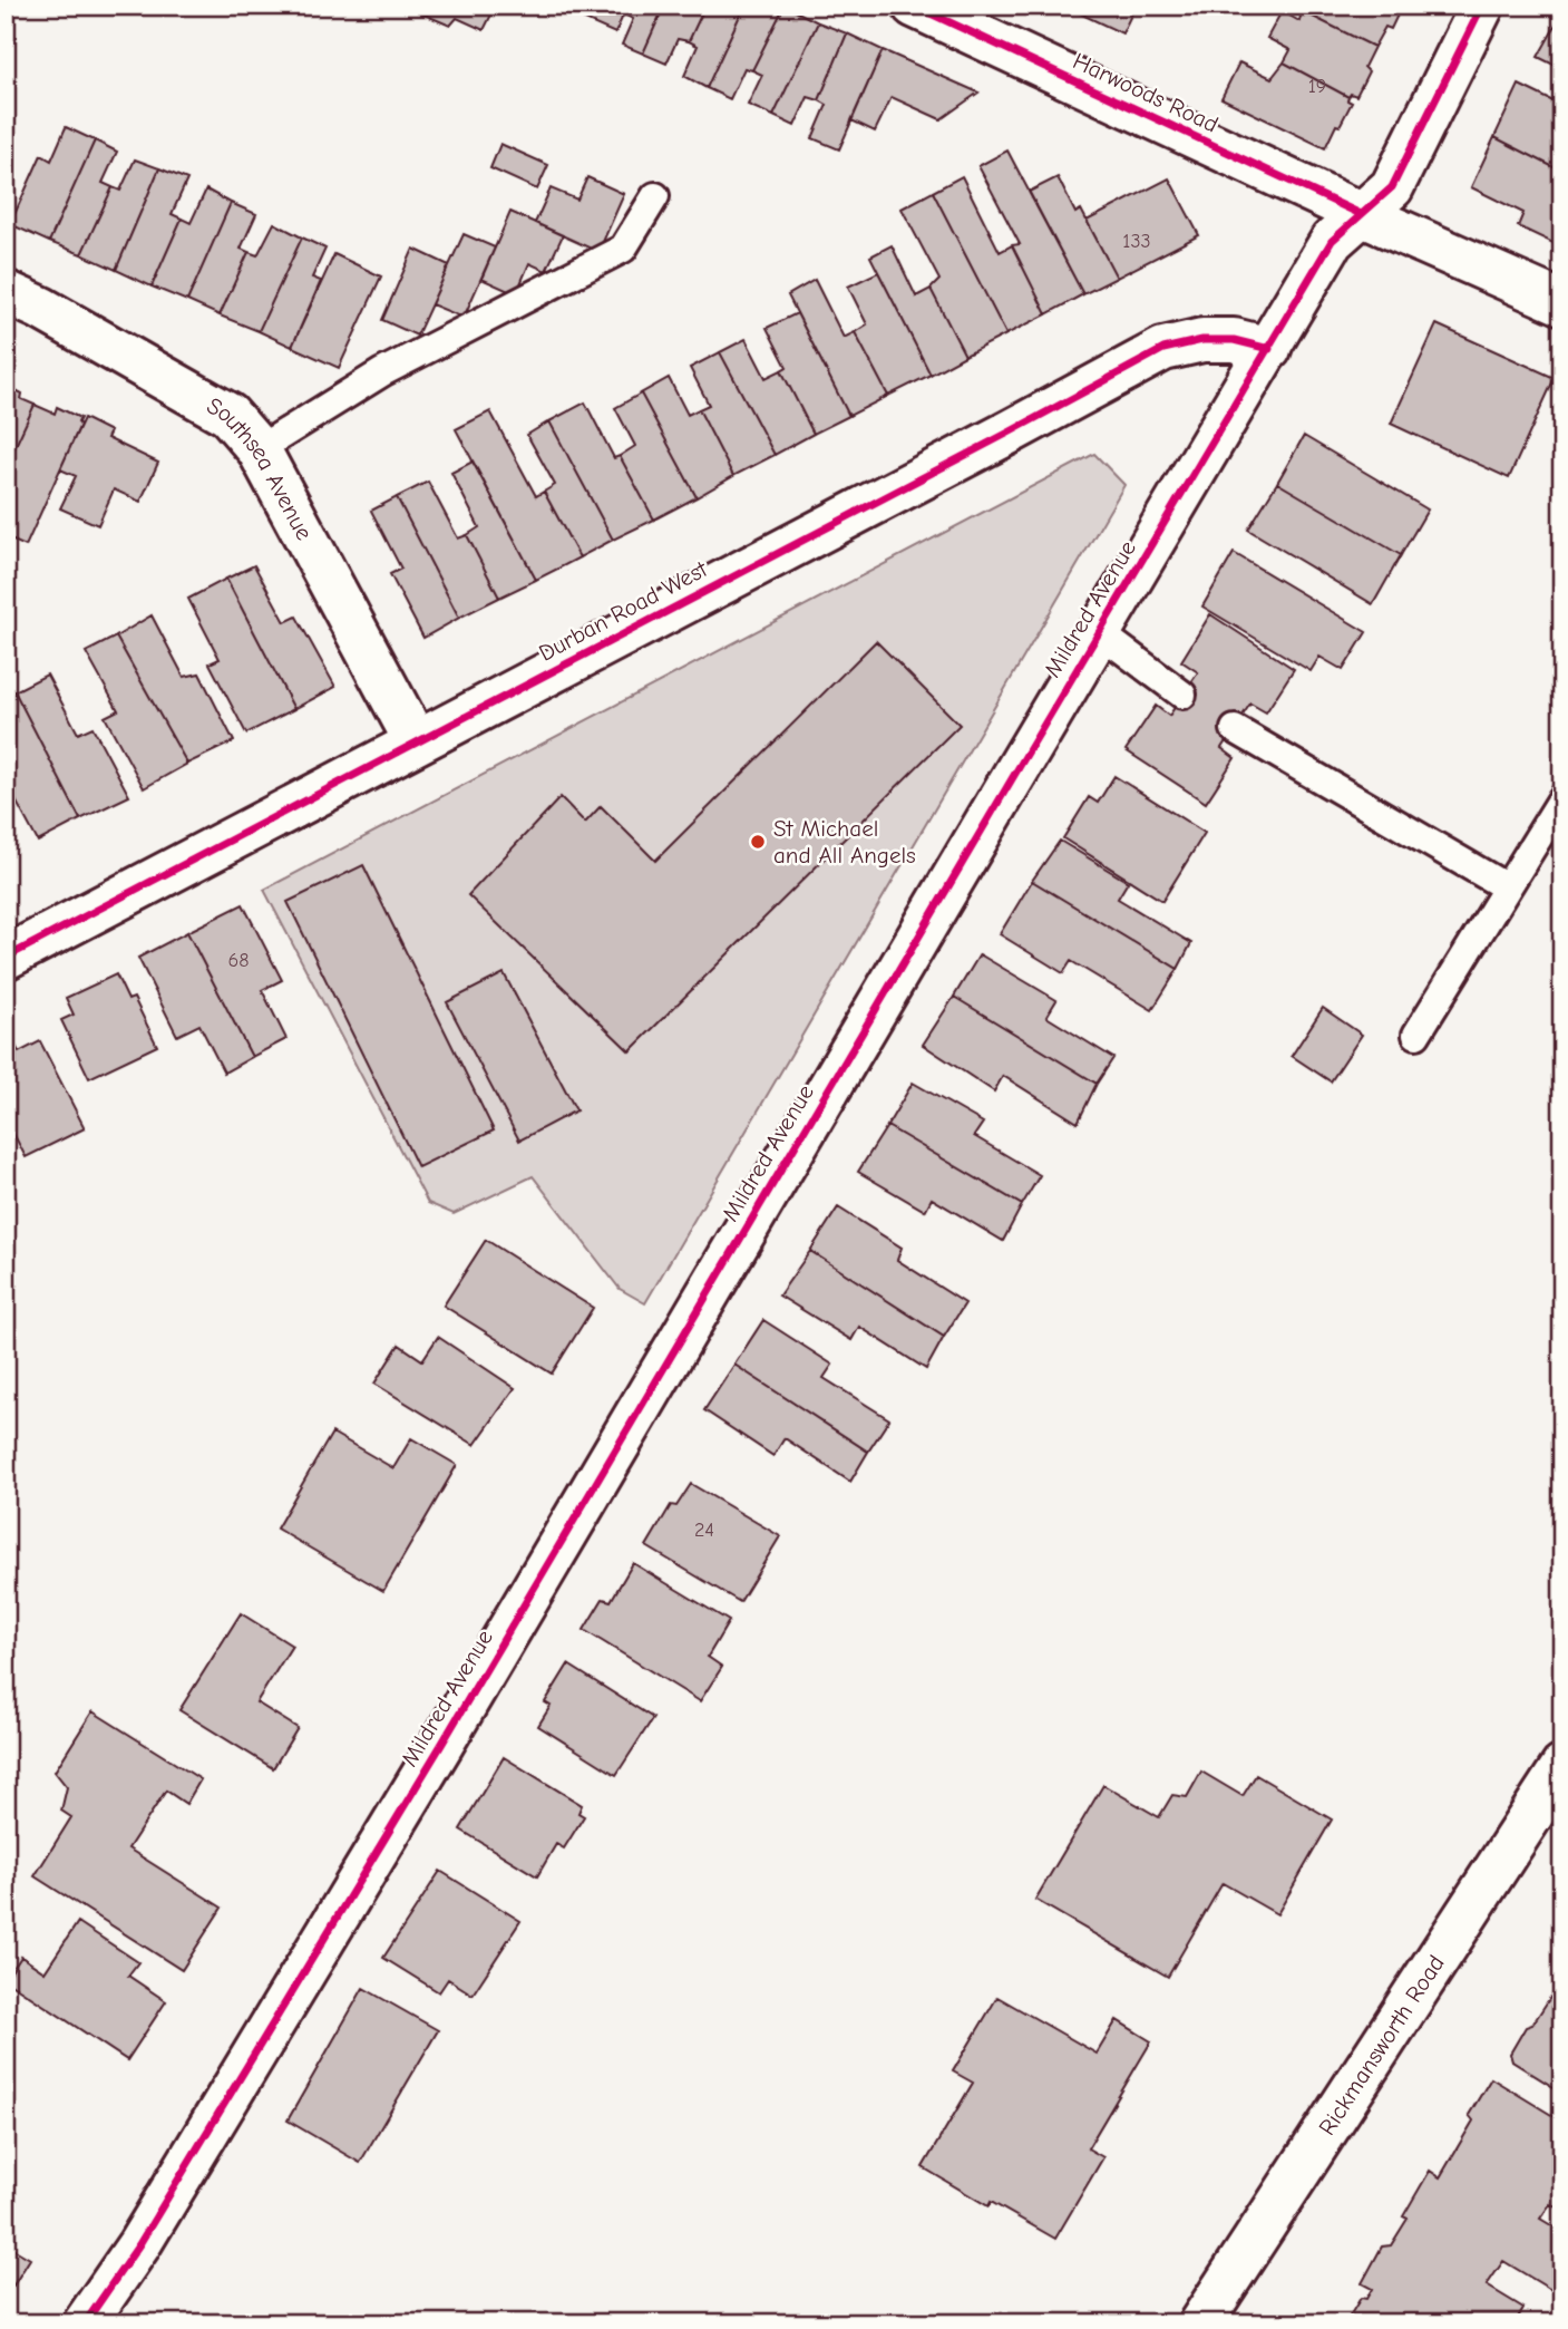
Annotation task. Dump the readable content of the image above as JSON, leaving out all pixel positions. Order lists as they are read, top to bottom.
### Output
{
  "streets": {
    "street": [
      "Harwoods Road",
      "Southsea Avenue",
      "Mildred Avenue",
      "Durban Road West",
      "Rickmansworth Road"
    ]
  },
  "crossings": [
    ["Harwoods Road", "Mildred Avenue"],
    ["Southsea Avenue", "Durban Road West"],
    ["Mildred Avenue", "Durban Road West"]
  ],
  "places": ["St Michael and All Angels"],
  "house_numbers": [
    "19",
    "133",
    "68",
    "24"
  ]
}
